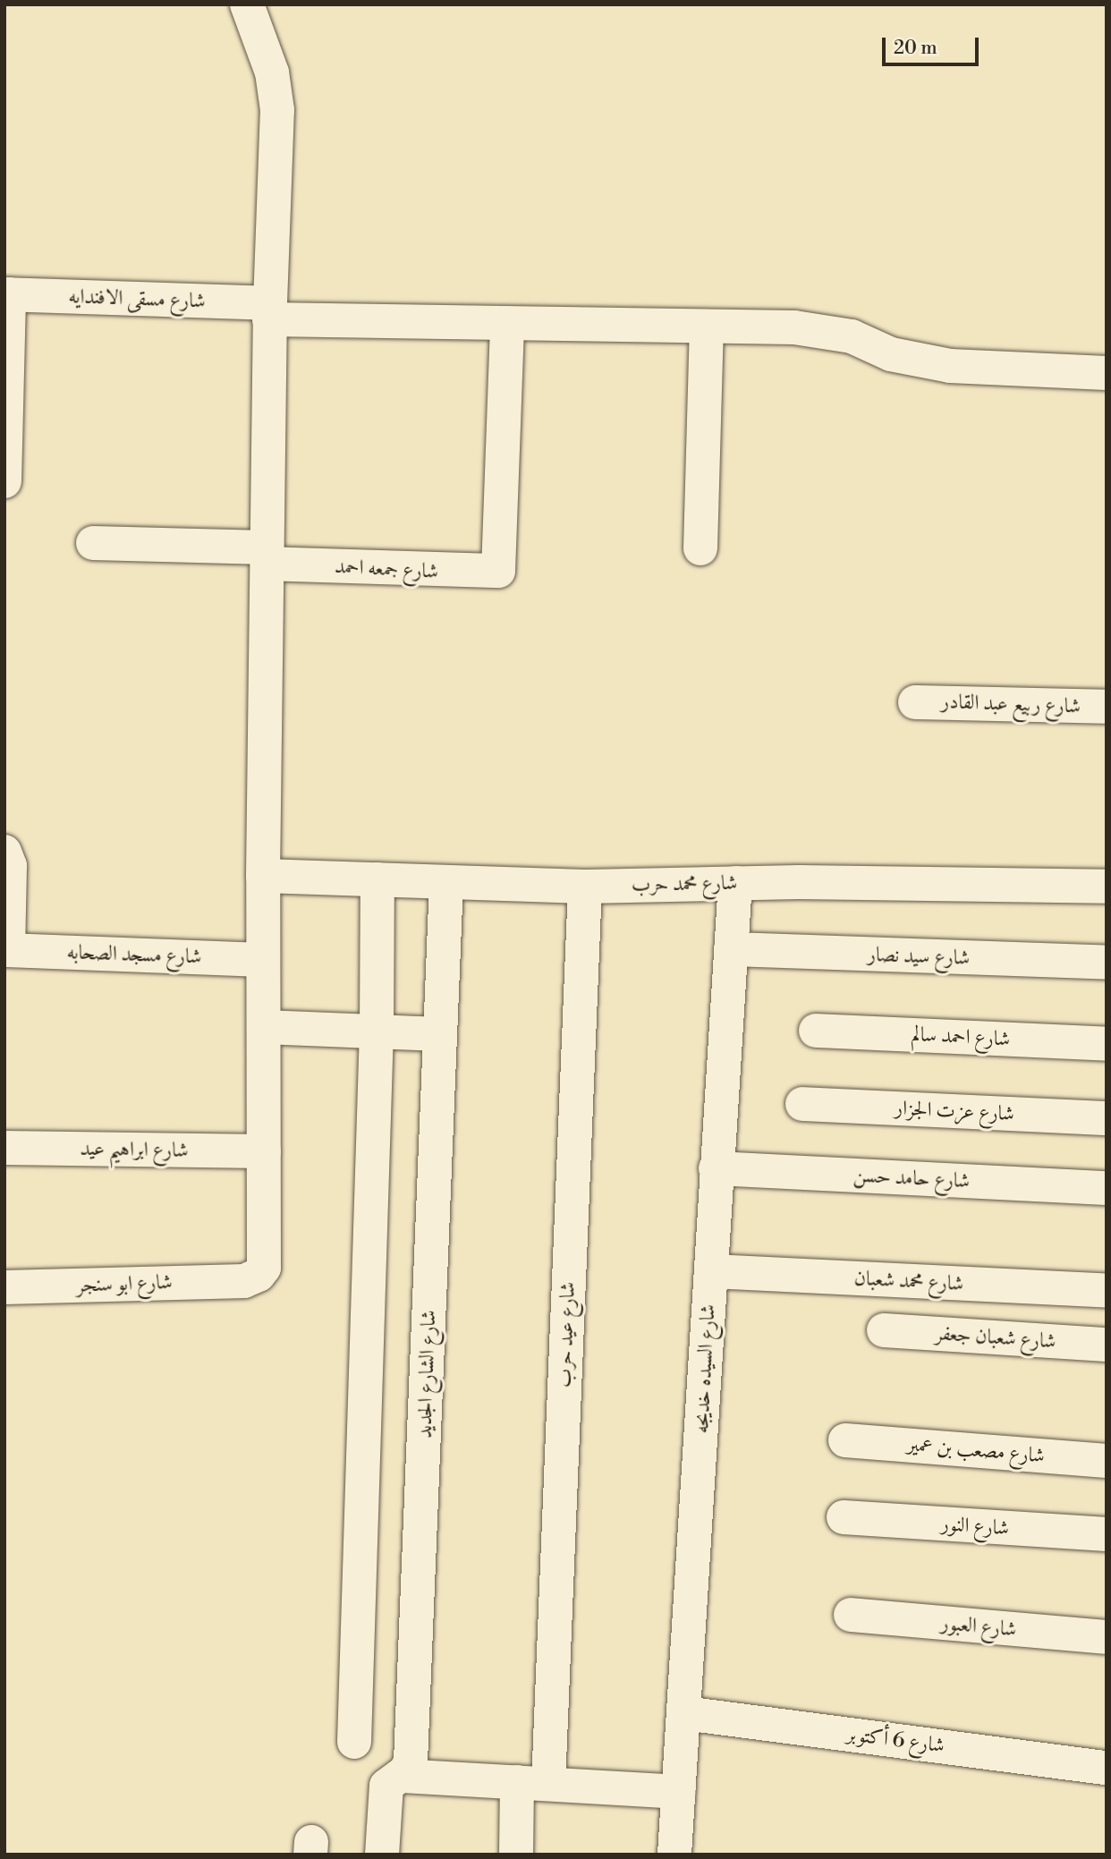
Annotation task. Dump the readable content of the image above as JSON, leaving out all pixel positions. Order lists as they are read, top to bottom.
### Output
{
  "streets": {
    "street": [
      "شارع مسقى الافندايه",
      "شارع جمعه احمد",
      "شارع ربيع عبد القادر",
      "شارع محمد حرب",
      "شارع مسجد الصحابه",
      "شارع سيد نصار",
      "شارع احمد سالم",
      "شارع عزت الجزار",
      "شارع ابراهيم عيد",
      "شارع حامد حسن",
      "شارع محمد شعبان",
      "شارع ابو سنجر",
      "شارع عيد حرب",
      "شارع شعبان جعفر",
      "شارع السيده خديجه",
      "شارع الشارع الجديد",
      "شارع مصعب بن عمير",
      "شارع النور",
      "شارع العبور",
      "شارع 6 أكتوبر"
    ]
  },
  "crossings": [
    ["شارع مسقى الافندايه", "شارع جمعه احمد"],
    ["شارع محمد حرب", "شارع عيد حرب"],
    ["شارع محمد حرب", "شارع السيده خديجه"],
    ["شارع محمد حرب", "شارع الشارع الجديد"],
    ["شارع سيد نصار", "شارع السيده خديجه"],
    ["شارع ابراهيم عيد", "شارع ابو سنجر"],
    ["شارع حامد حسن", "شارع السيده خديجه"],
    ["شارع محمد شعبان", "شارع السيده خديجه"],
    ["شارع السيده خديجه", "شارع 6 أكتوبر"]
  ],
  "scale_bar": "20 m"
}
